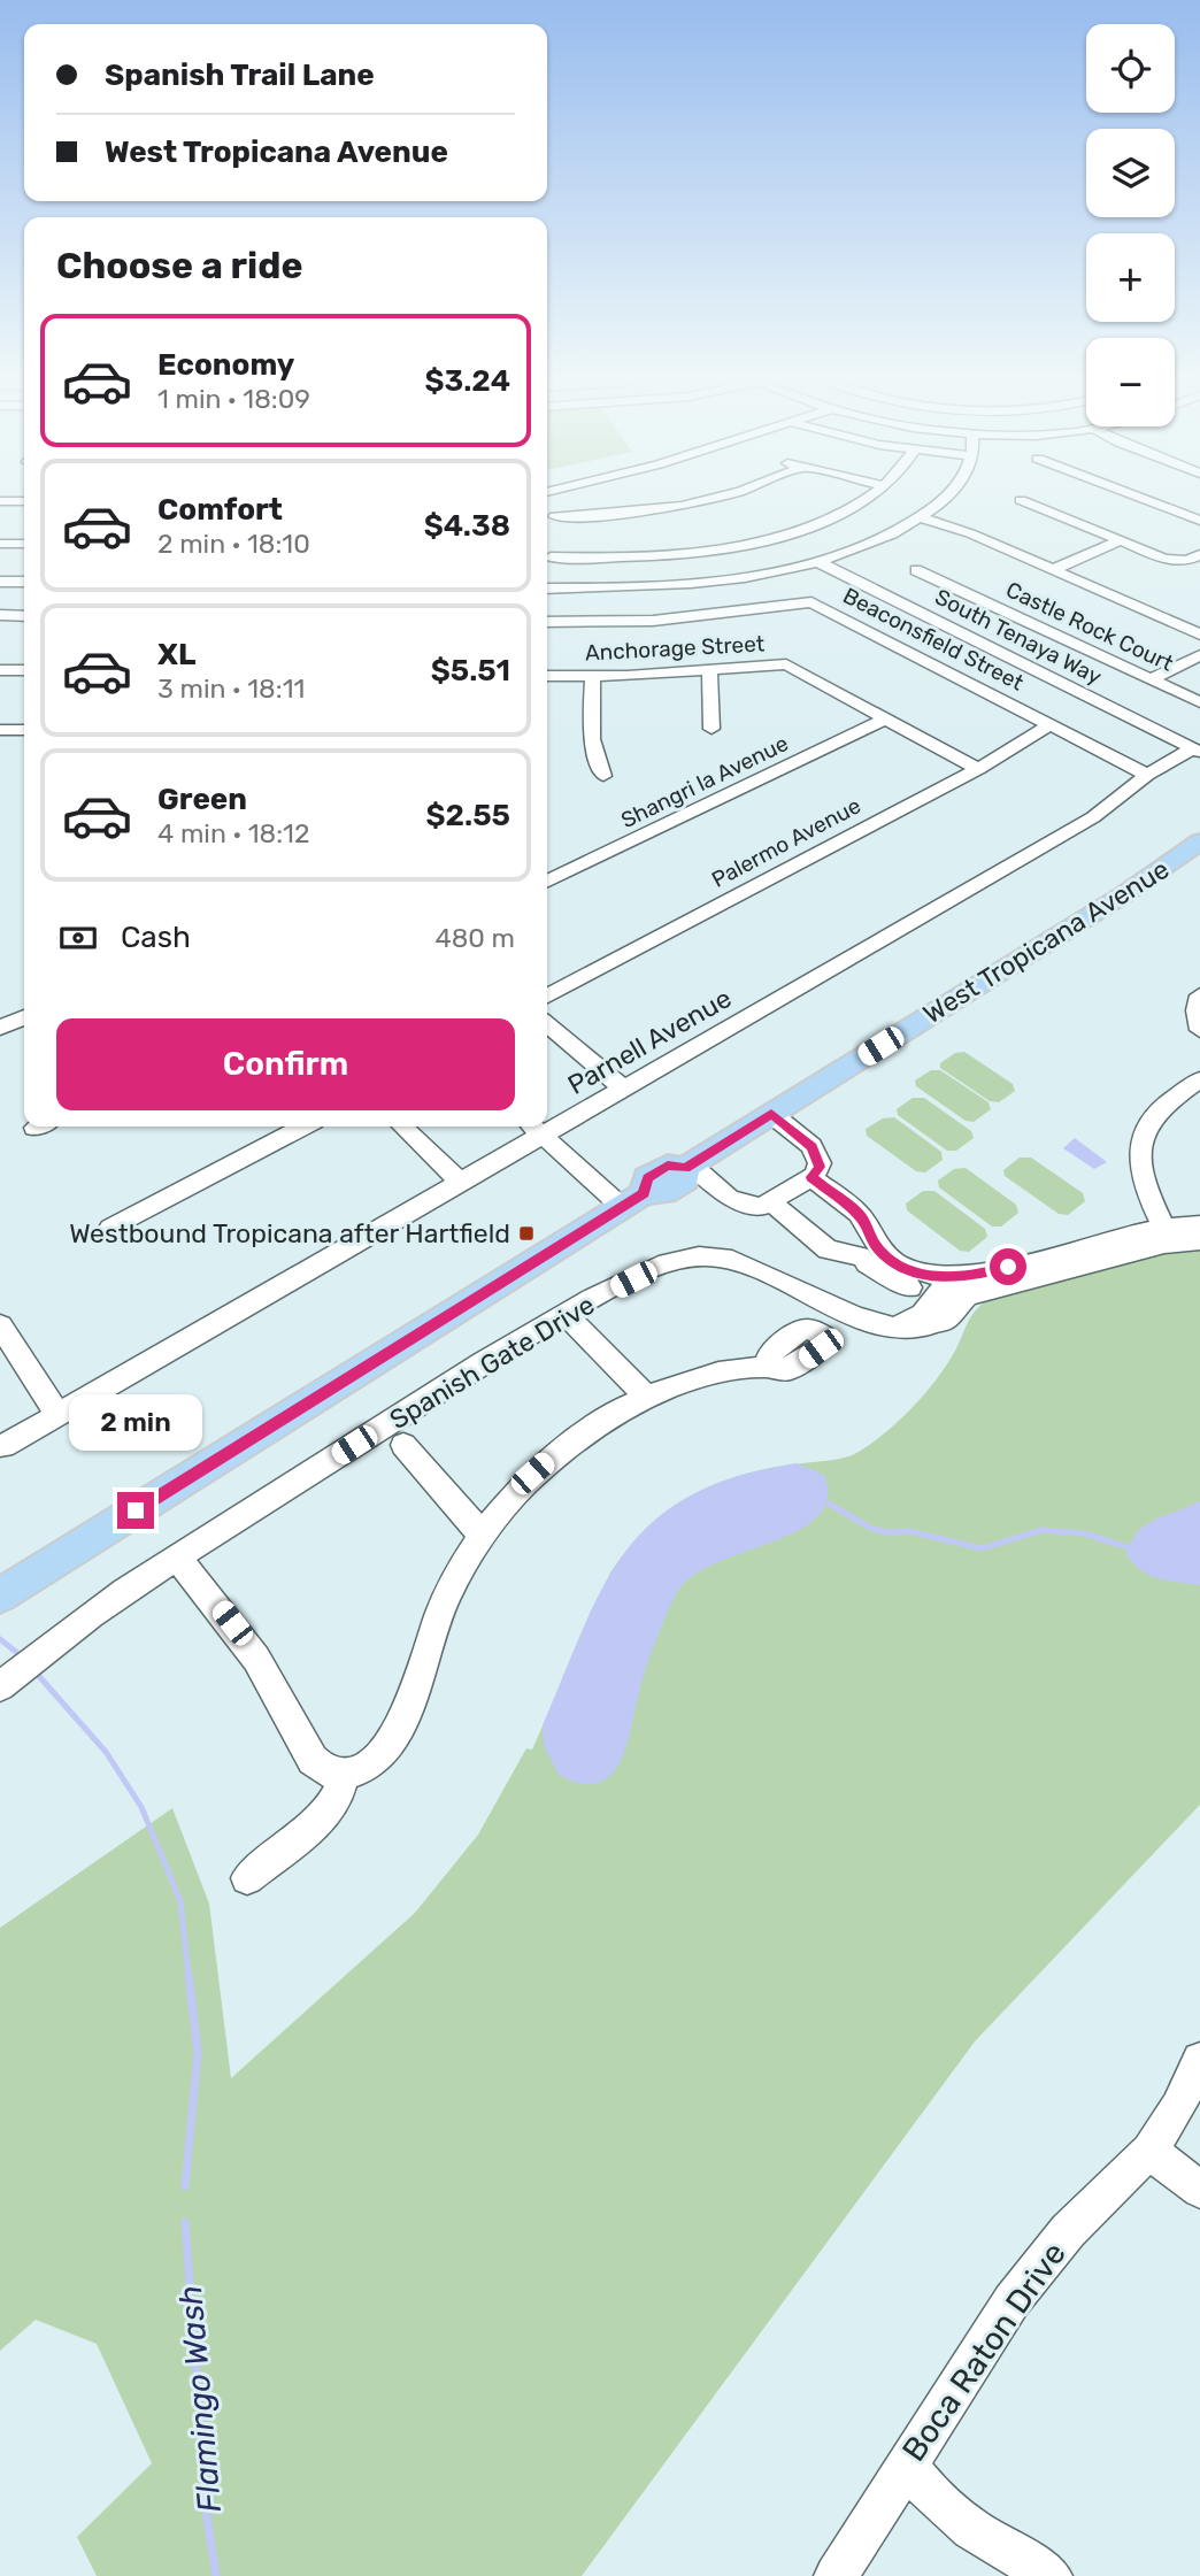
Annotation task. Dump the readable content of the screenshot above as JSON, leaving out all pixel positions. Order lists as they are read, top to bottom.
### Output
{
  "streets": {
    "main road": ["West Tropicana Avenue"],
    "street": [
      "Castle Rock Court",
      "South Tenaya Way",
      "Beaconsfield Street",
      "Anchorage Street",
      "Shangri la Avenue",
      "Palermo Avenue",
      "Parnell Avenue",
      "Spanish Gate Drive",
      "Boca Raton Drive"
    ]
  },
  "crossings": [
    ["South Tenaya Way", "Parnell Avenue"],
    ["Beaconsfield Street", "Palermo Avenue"],
    ["Beaconsfield Street", "Parnell Avenue"],
    ["Anchorage Street", "Shangri la Avenue"],
    ["Anchorage Street", "Palermo Avenue"]
  ],
  "water": ["Flamingo Wash"],
  "places": {
    "transit": ["Westbound Tropicana after Hartfield"]
  },
  "page": {
    "map_buttons": ["+", "−"],
    "banner": ["Spanish Trail Lane", "West Tropicana Avenue"],
    "heading": "Choose a ride",
    "list": [
      {
        "name": "Economy",
        "note": "1 min · 18:09",
        "value": "$3.24"
      },
      {
        "name": "Comfort",
        "note": "2 min · 18:10",
        "value": "$4.38"
      },
      {
        "name": "XL",
        "note": "3 min · 18:11",
        "value": "$5.51"
      },
      {
        "name": "Green",
        "note": "4 min · 18:12",
        "value": "$2.55"
      }
    ],
    "pay": ["Cash", "480 m"],
    "buttons": "Confirm",
    "bubble": "2 min"
  }
}
